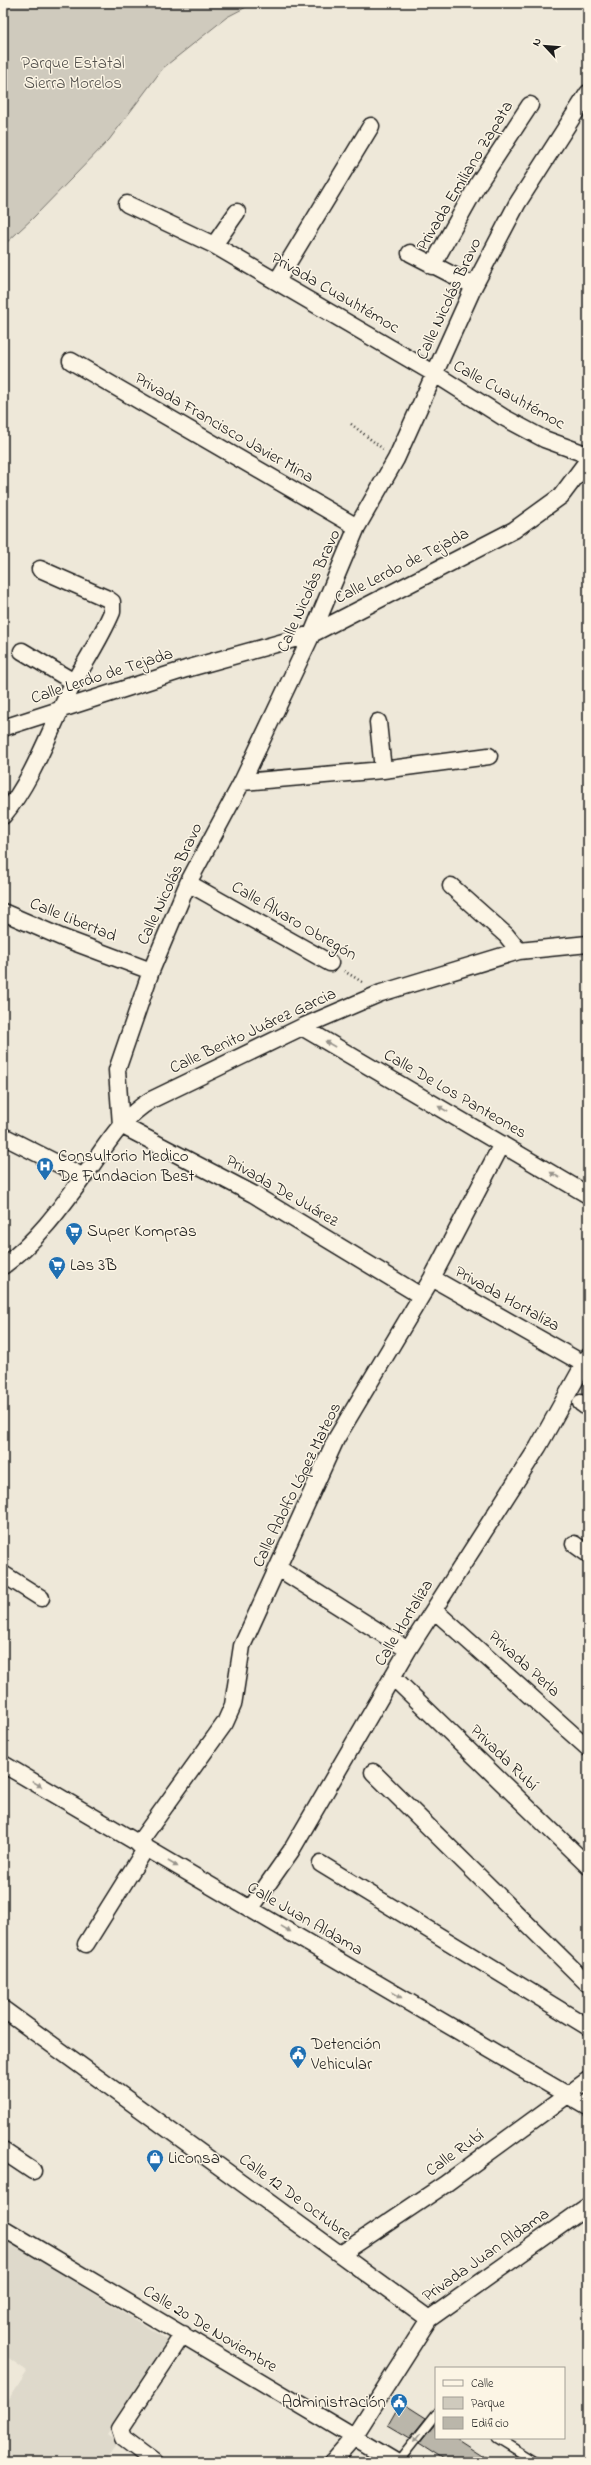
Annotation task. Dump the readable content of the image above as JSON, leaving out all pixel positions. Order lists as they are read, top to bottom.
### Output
{
  "streets": {
    "street": [
      "Privada Emiliano Zapata",
      "Privada Cuauhtémoc",
      "Calle Nicolás Bravo",
      "Calle Cuauhtémoc",
      "Privada Francisco Javier Mina",
      "Calle Lerdo de Tejada",
      "Calle Libertad",
      "Calle Álvaro Obregón",
      "Calle Benito Juárez Garcia",
      "Calle De Los Panteones",
      "Privada De Juárez",
      "Privada Hortaliza",
      "Calle Adolfo López Mateos",
      "Calle Hortaliza",
      "Privada Perla",
      "Privada Rubí",
      "Calle Juan Aldama",
      "Calle Rubí",
      "Calle 12 De Octubre",
      "Privada Juan Aldama",
      "Calle 20 De Noviembre"
    ]
  },
  "crossings": [
    ["Privada Emiliano Zapata", "Calle Nicolás Bravo"],
    ["Privada Cuauhtémoc", "Calle Nicolás Bravo"],
    ["Privada Cuauhtémoc", "Calle Cuauhtémoc"],
    ["Calle Nicolás Bravo", "Calle Cuauhtémoc"],
    ["Calle Nicolás Bravo", "Privada Francisco Javier Mina"],
    ["Calle Nicolás Bravo", "Calle Lerdo de Tejada"],
    ["Calle Nicolás Bravo", "Calle Libertad"],
    ["Calle Nicolás Bravo", "Calle Álvaro Obregón"],
    ["Calle Nicolás Bravo", "Calle Benito Juárez Garcia"],
    ["Calle Nicolás Bravo", "Privada De Juárez"],
    ["Calle Álvaro Obregón", "Calle Benito Juárez Garcia"],
    ["Calle Benito Juárez Garcia", "Calle De Los Panteones"],
    ["Calle Benito Juárez Garcia", "Privada De Juárez"],
    ["Calle De Los Panteones", "Calle Adolfo López Mateos"],
    ["Privada De Juárez", "Calle Adolfo López Mateos"],
    ["Privada Hortaliza", "Calle Adolfo López Mateos"],
    ["Privada Hortaliza", "Calle Hortaliza"],
    ["Calle Adolfo López Mateos", "Calle Juan Aldama"],
    ["Calle Hortaliza", "Privada Perla"],
    ["Calle Hortaliza", "Privada Rubí"],
    ["Calle Hortaliza", "Calle Juan Aldama"],
    ["Calle Juan Aldama", "Calle Rubí"],
    ["Calle Rubí", "Calle 12 De Octubre"],
    ["Calle 12 De Octubre", "Privada Juan Aldama"],
    ["Privada Juan Aldama", "Calle 20 De Noviembre"]
  ],
  "one_way": ["Calle De Los Panteones"],
  "parks": ["Parque Estatal Sierra Morelos"],
  "places": {
    "hospital": ["Consultorio Medico De Fundacion Best"],
    "supermarket": ["Super Kompras", "Las 3B"],
    "public building": ["Detención Vehicular", "Administración"],
    "shop": ["Liconsa"]
  },
  "legend": ["Calle", "Parque", "Edificio"],
  "north": "top left"
}
